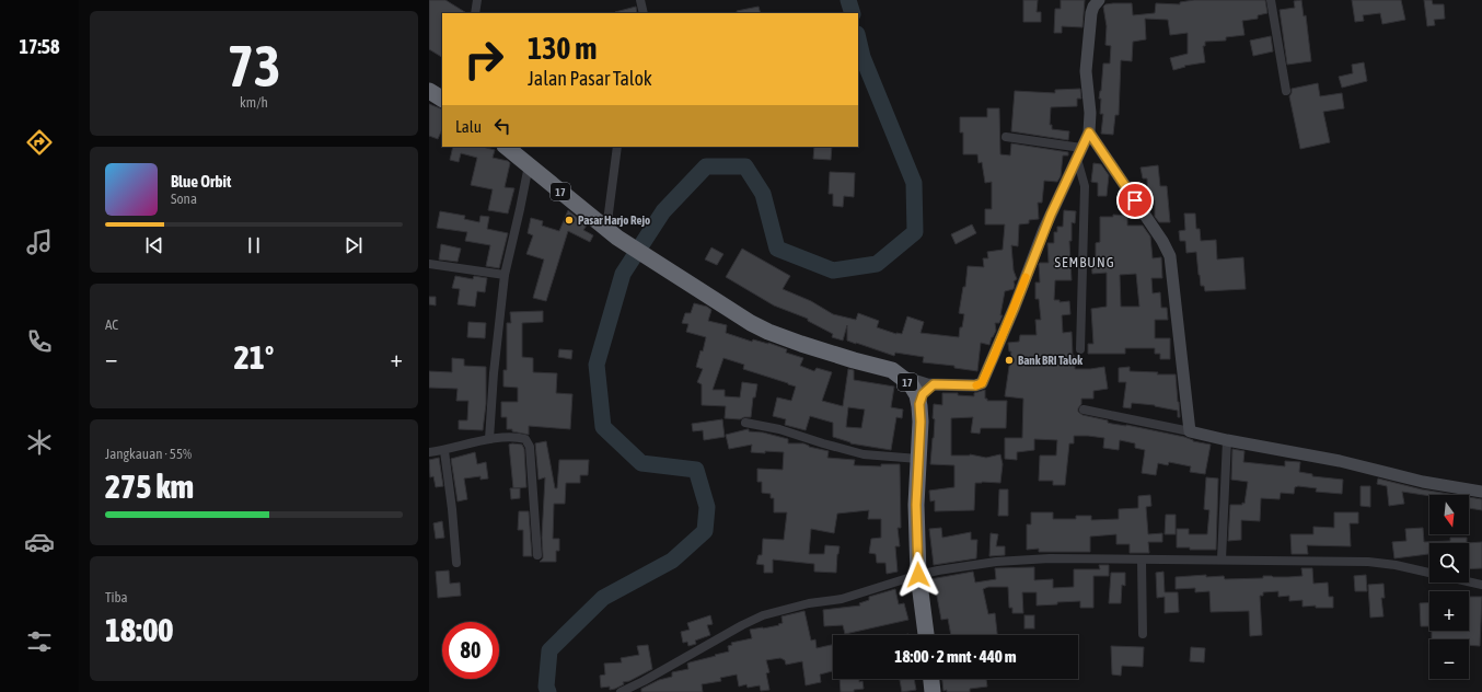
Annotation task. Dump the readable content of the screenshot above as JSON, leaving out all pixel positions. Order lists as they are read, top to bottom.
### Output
{
  "streets": {
    "highway": ["17"]
  },
  "districts": ["SEMBUNG"],
  "places": ["Pasar Harjo Rejo", "Bank BRI Talok"],
  "north": "bottom",
  "page": {
    "tabs": "17:58",
    "tile": [
      ["73", "km/h"],
      "AC",
      ["Jangkauan · 55%", "275 km"],
      ["Tiba", "18:00"]
    ],
    "turn": ["130 m", "Jalan Pasar Talok"],
    "then": "Lalu",
    "song": ["Blue Orbit", "Sona"],
    "heat": ["−", "21°", "+"],
    "map_buttons": ["+", "−"],
    "limit": "80",
    "trip": "18:00 · 2 mnt · 440 m"
  }
}
